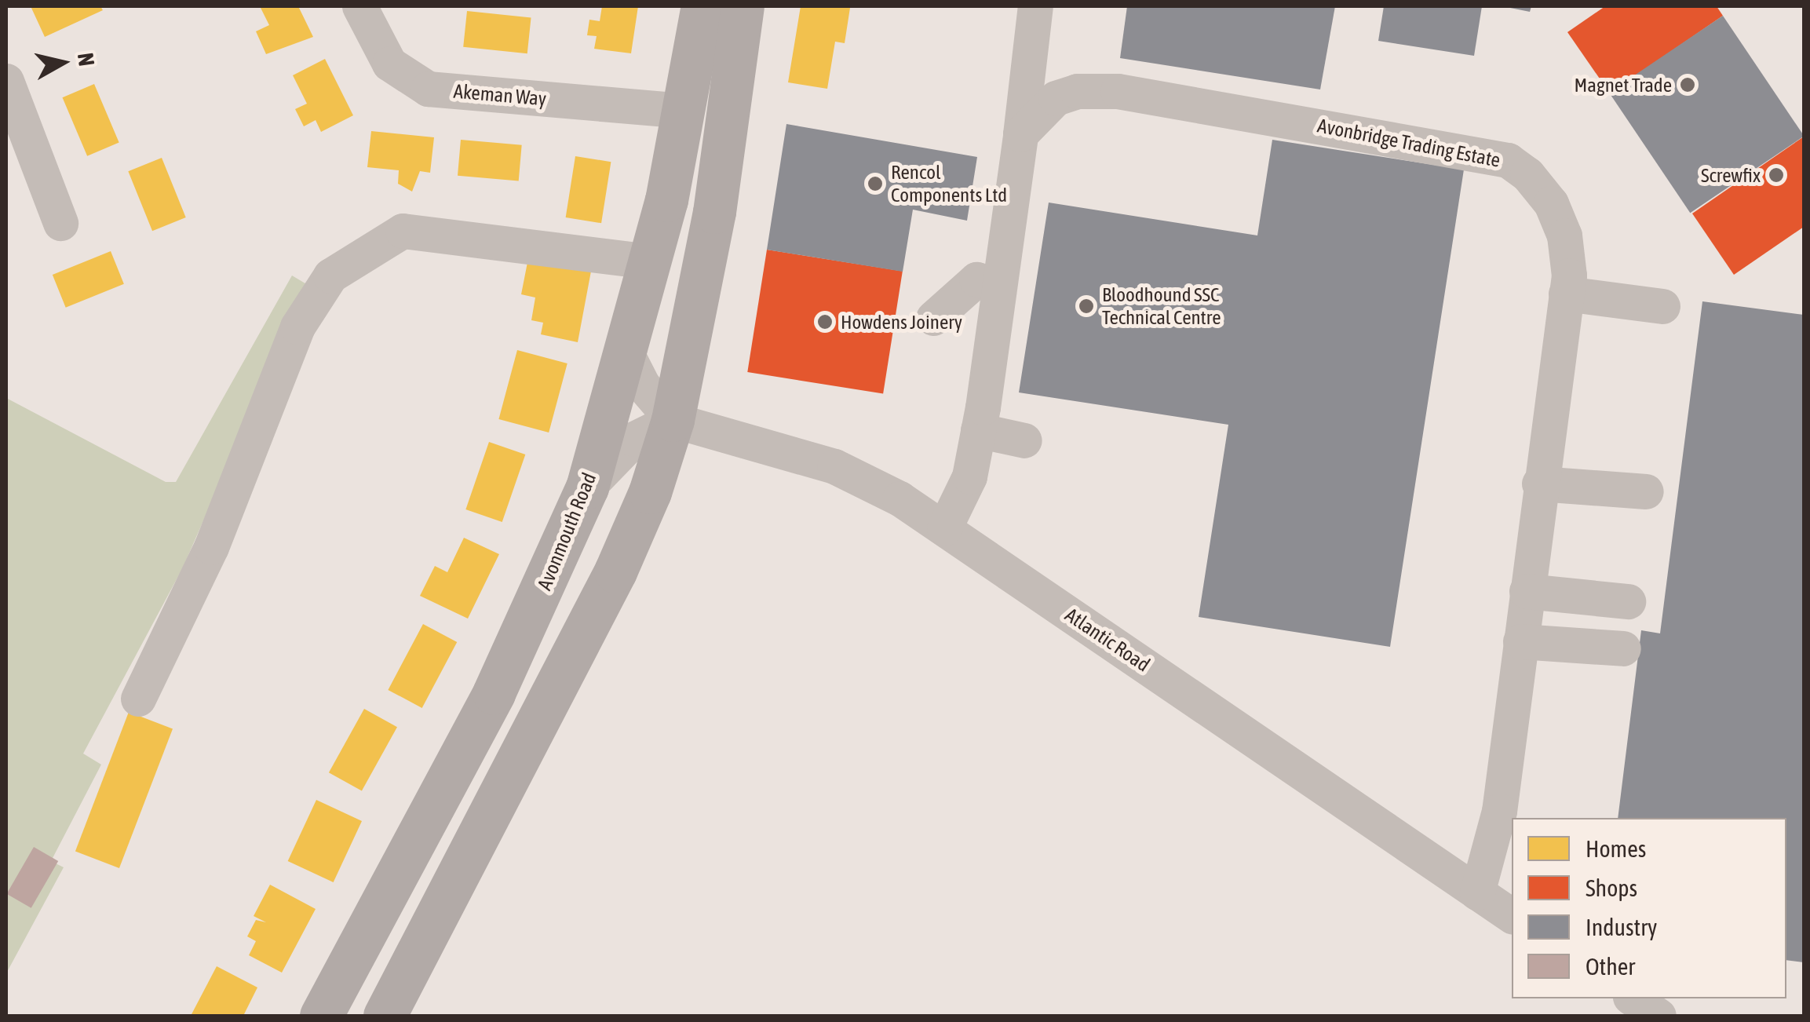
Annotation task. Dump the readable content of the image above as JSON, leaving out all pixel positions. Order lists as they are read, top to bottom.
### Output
{
  "streets": {
    "main road": ["Avonmouth Road"],
    "street": ["Akeman Way", "Avonbridge Trading Estate", "Atlantic Road"]
  },
  "crossings": [
    ["Akeman Way", "Avonmouth Road"],
    ["Avonbridge Trading Estate", "Atlantic Road"]
  ],
  "places": [
    "Magnet Trade",
    "Screwfix",
    "Rencol Components Ltd",
    "Bloodhound SSC Technical Centre",
    "Howdens Joinery"
  ],
  "legend": [
    "Homes",
    "Shops",
    "Industry",
    "Other"
  ],
  "north": "right"
}
